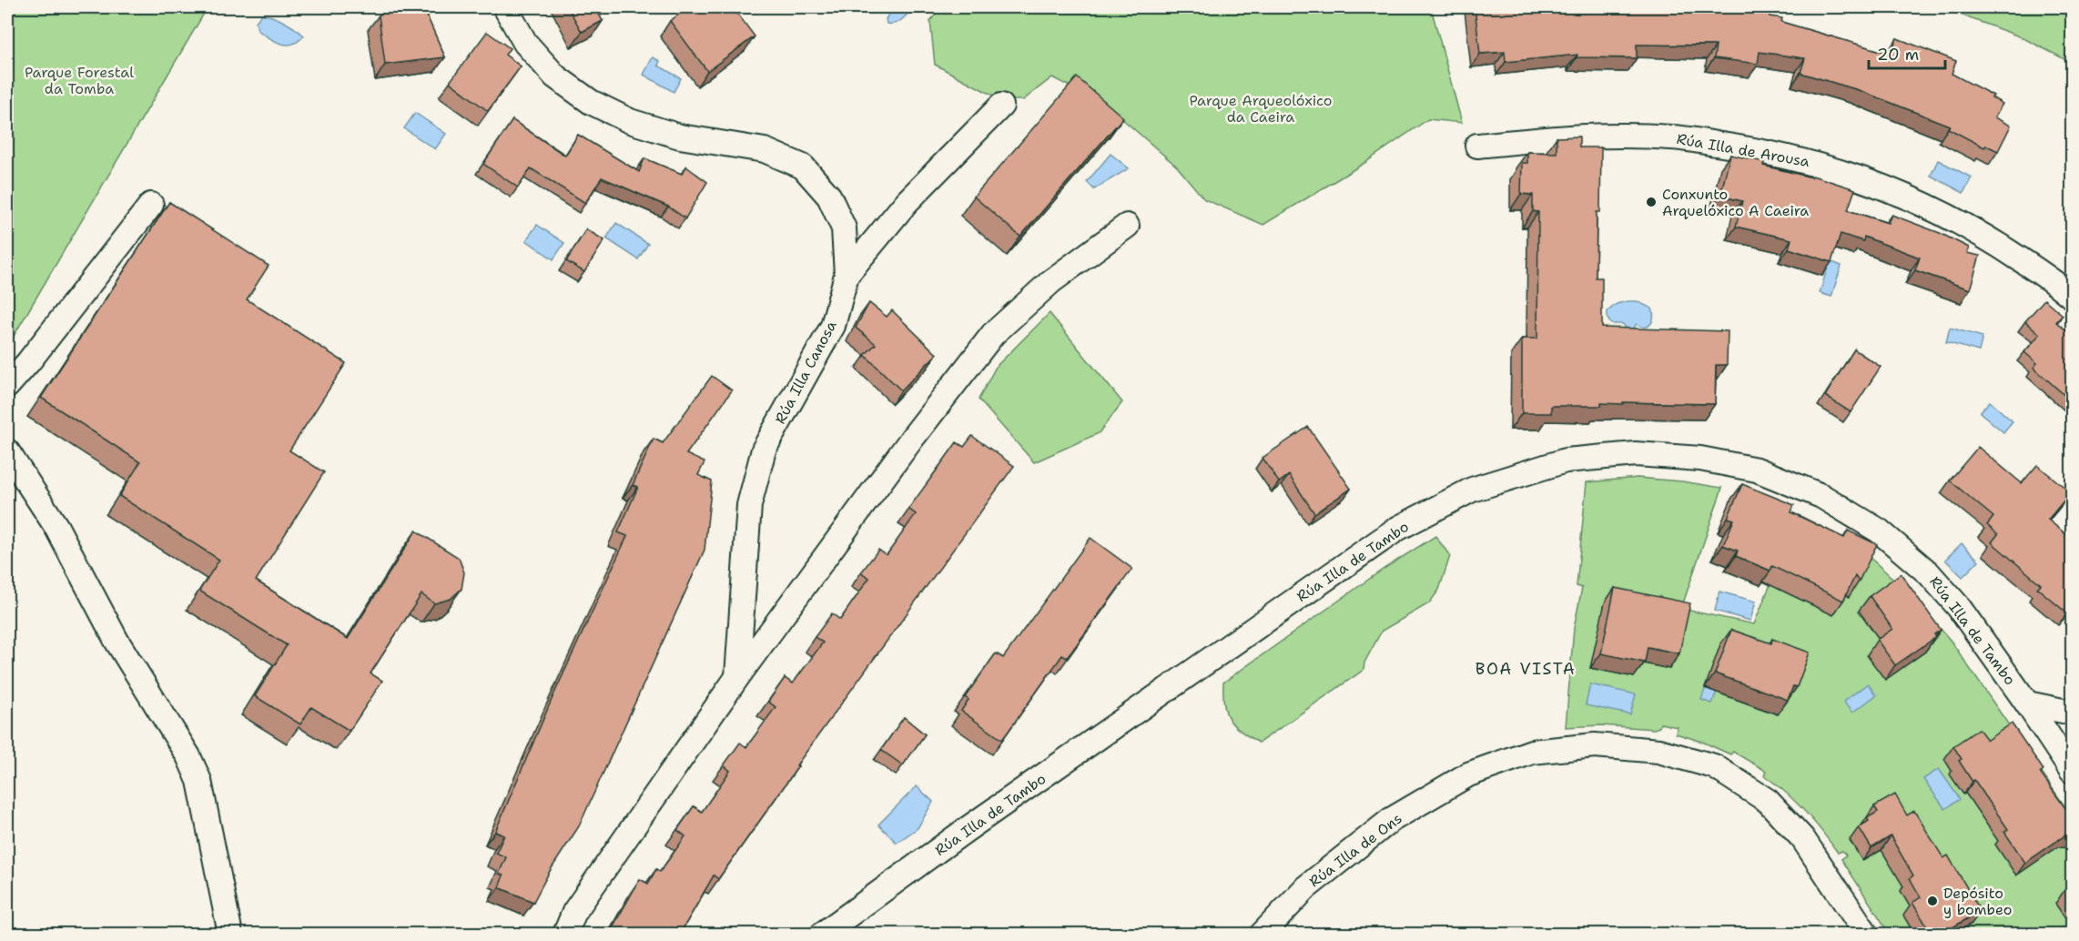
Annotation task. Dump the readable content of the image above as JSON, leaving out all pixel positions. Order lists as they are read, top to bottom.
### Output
{
  "streets": {
    "street": [
      "Rúa Illa de Arousa",
      "Rúa Illa Canosa",
      "Rúa Illa de Tambo",
      "Rúa Illa de Ons"
    ]
  },
  "districts": ["BOA VISTA"],
  "parks": ["Parque Forestal da Tomba", "Parque Arqueolóxico da Caeira"],
  "places": ["Conxunto Arquelóxico A Caeira", "Depósito y bombeo"],
  "scale_bar": "20 m"
}
